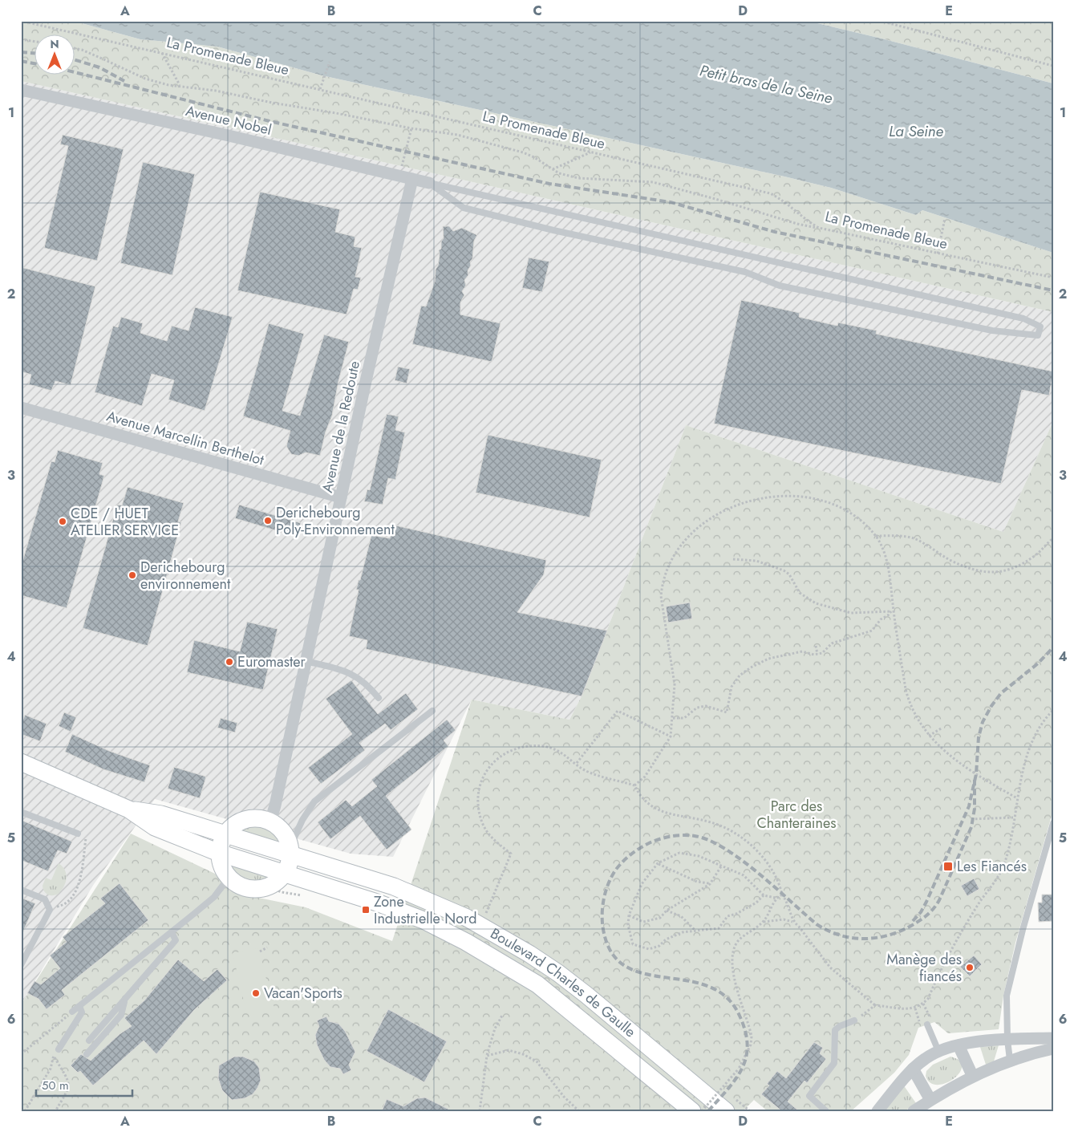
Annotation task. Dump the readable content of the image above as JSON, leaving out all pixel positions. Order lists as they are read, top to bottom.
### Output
{
  "streets": {
    "main road": ["Boulevard Charles de Gaulle"],
    "street": ["Avenue Nobel", "Avenue de la Redoute", "Avenue Marcellin Berthelot"],
    "path": ["La Promenade Bleue"]
  },
  "crossings": [
    ["Avenue Nobel", "Avenue de la Redoute"],
    ["Avenue de la Redoute", "Avenue Marcellin Berthelot"]
  ],
  "water": ["Petit bras de la Seine", "La Seine"],
  "parks": ["Parc des Chanteraines"],
  "places": {
    "other": [
      "Derichebourg Poly-Environnement",
      "CDE / HUET ATELIER SERVICE",
      "Derichebourg environnement",
      "Euromaster",
      "Manège des fiancés",
      "Vacan'Sports"
    ],
    "transit": ["Les Fiancés", "Zone Industrielle Nord"]
  },
  "scale_bar": "50 m",
  "north": "top",
  "grid": {
    "columns": [
      "A",
      "B",
      "C",
      "D",
      "E"
    ],
    "rows": [
      "1",
      "2",
      "3",
      "4",
      "5",
      "6"
    ]
  }
}
